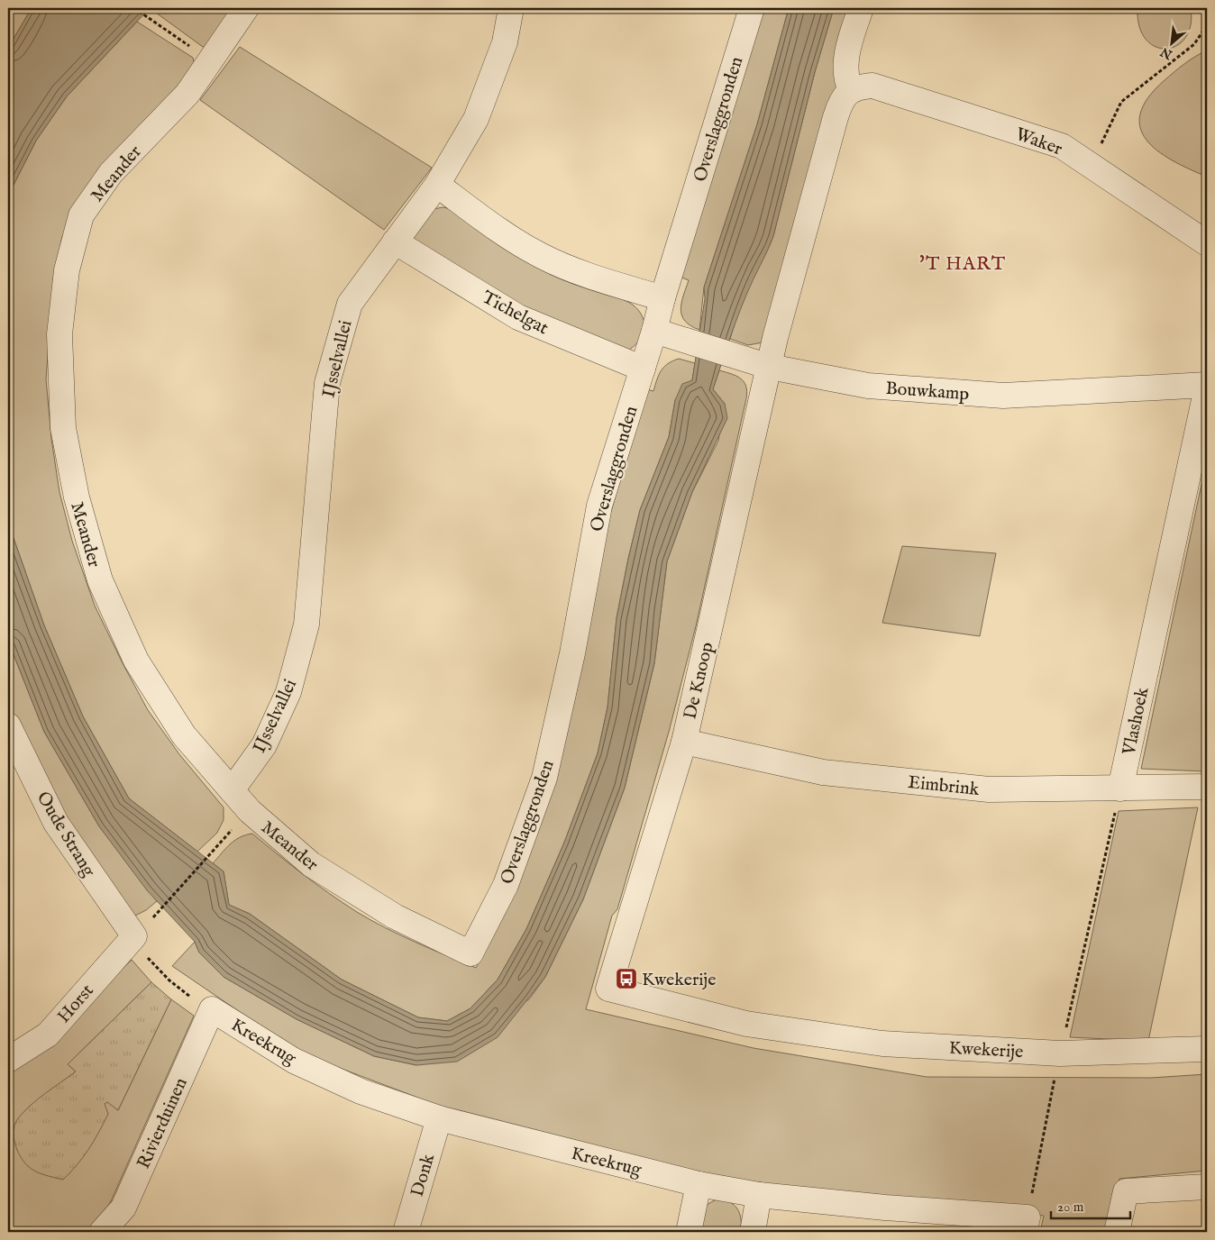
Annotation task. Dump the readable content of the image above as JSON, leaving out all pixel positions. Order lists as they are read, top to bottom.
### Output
{
  "streets": {
    "street": [
      "Overslaggronden",
      "Waker",
      "Meander",
      "Tichelgat",
      "IJsselvallei",
      "Bouwkamp",
      "De Knoop",
      "Vlashoek",
      "Eimbrink",
      "Oude Strang",
      "Horst",
      "Kreekrug",
      "Kwekerije",
      "Rivierduinen",
      "Donk"
    ]
  },
  "crossings": [
    ["Overslaggronden", "Meander"],
    ["Overslaggronden", "Tichelgat"],
    ["Overslaggronden", "Bouwkamp"],
    ["Meander", "IJsselvallei"],
    ["Tichelgat", "IJsselvallei"],
    ["Bouwkamp", "De Knoop"],
    ["Bouwkamp", "Vlashoek"],
    ["De Knoop", "Eimbrink"],
    ["De Knoop", "Kwekerije"],
    ["Vlashoek", "Eimbrink"],
    ["Oude Strang", "Horst"],
    ["Kreekrug", "Rivierduinen"],
    ["Kreekrug", "Donk"]
  ],
  "districts": ["'T HART"],
  "places": {
    "bus stop": ["Kwekerije"]
  },
  "scale_bar": "20 m",
  "north": "bottom left"
}
